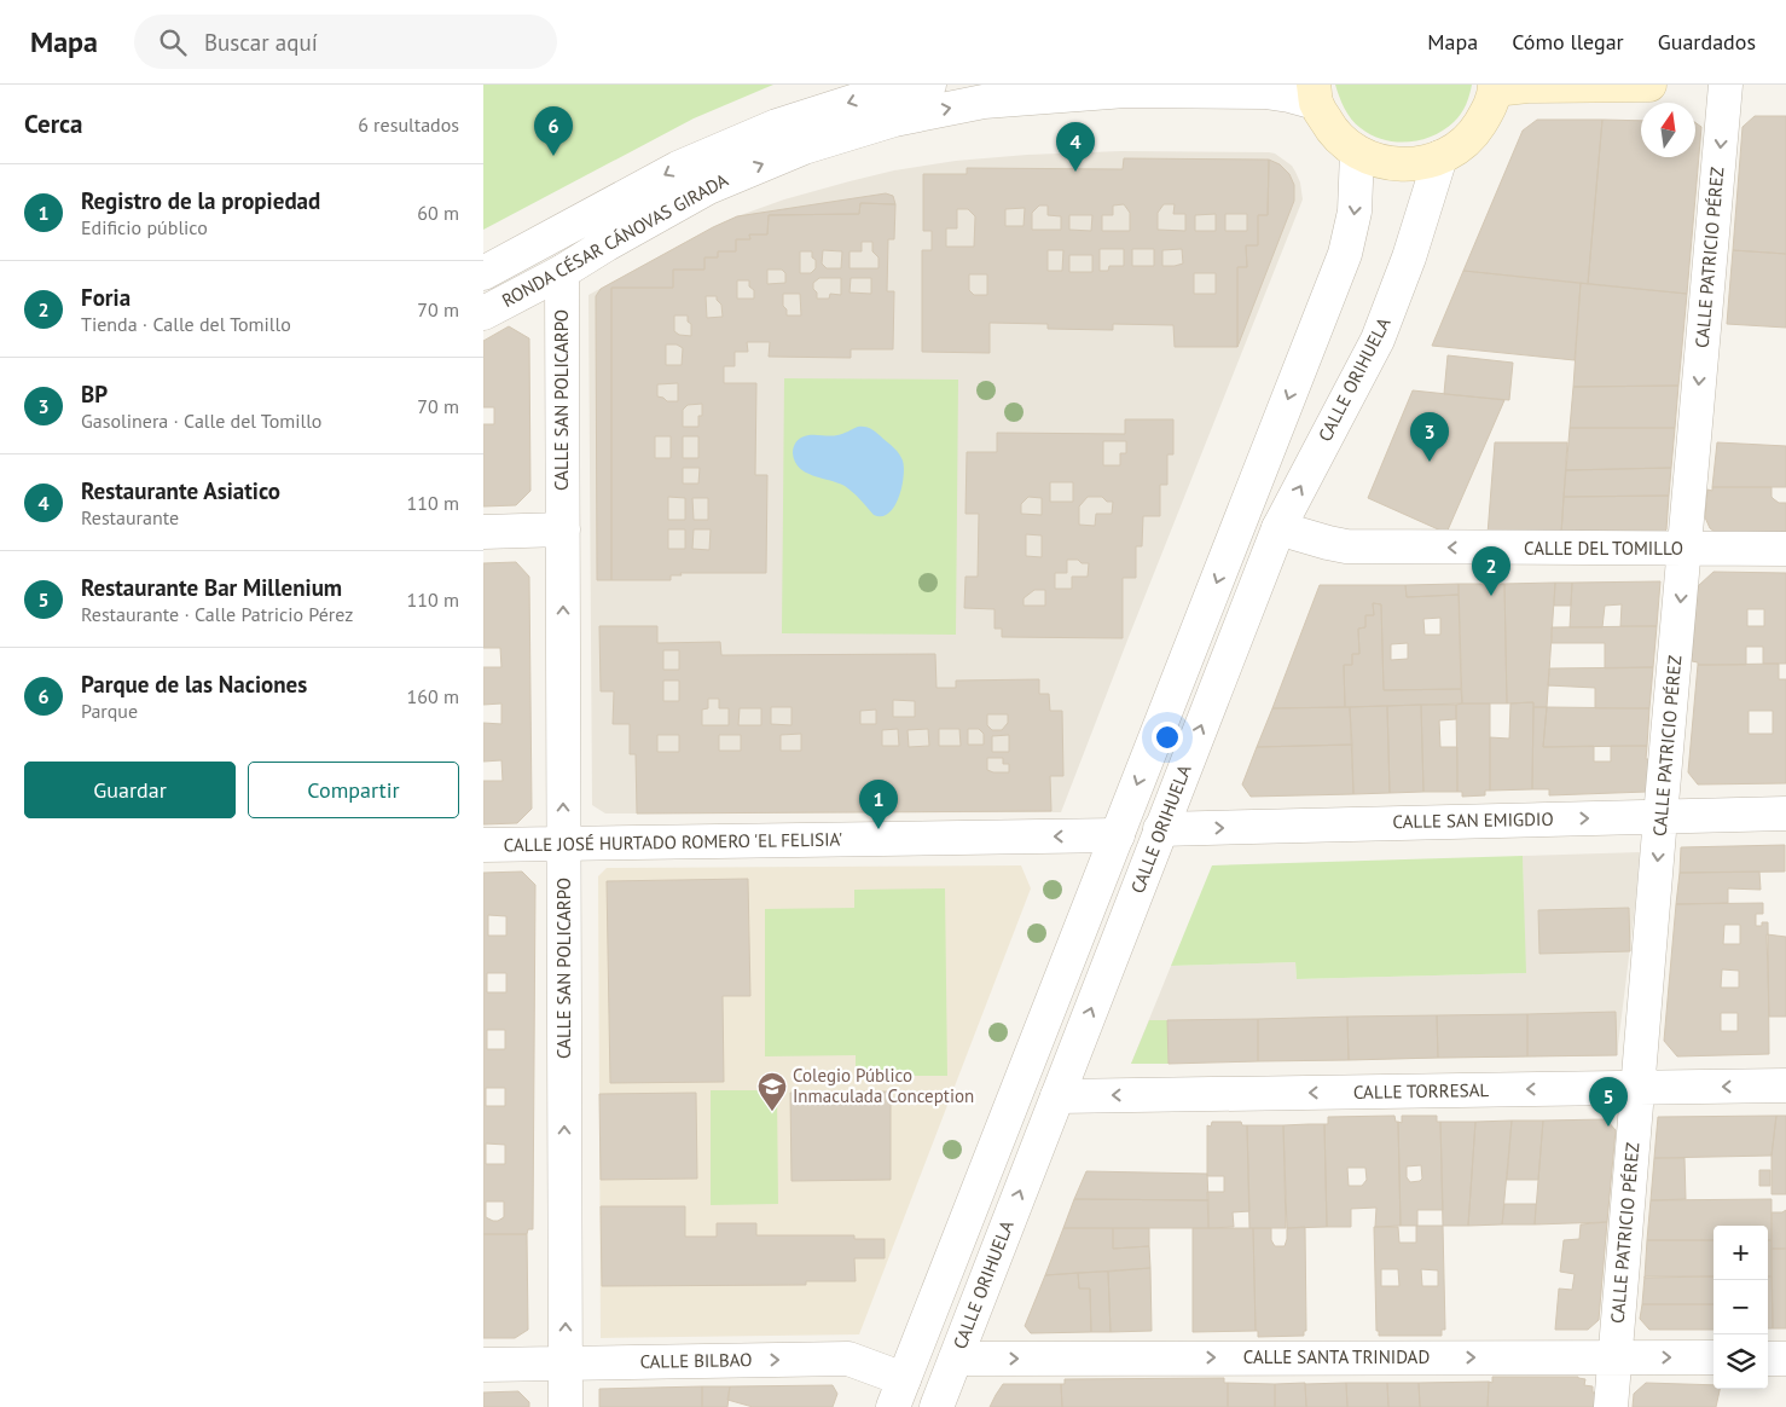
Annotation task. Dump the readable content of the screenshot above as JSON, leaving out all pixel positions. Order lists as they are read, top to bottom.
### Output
{
  "streets": {
    "street": [
      "RONDA CÉSAR CÁNOVAS GIRADA",
      "CALLE PATRICIO PÉREZ",
      "CALLE ORIHUELA",
      "CALLE SAN POLICARPO",
      "CALLE DEL TOMILLO",
      "CALLE SAN EMIGDIO",
      "CALLE JOSÉ HURTADO ROMERO 'EL FELISIA'",
      "CALLE TORRESAL",
      "CALLE SANTA TRINIDAD",
      "CALLE BILBAO"
    ]
  },
  "crossings": [
    ["RONDA CÉSAR CÁNOVAS GIRADA", "CALLE SAN POLICARPO"],
    ["CALLE PATRICIO PÉREZ", "CALLE DEL TOMILLO"],
    ["CALLE PATRICIO PÉREZ", "CALLE SAN EMIGDIO"],
    ["CALLE PATRICIO PÉREZ", "CALLE TORRESAL"],
    ["CALLE PATRICIO PÉREZ", "CALLE SANTA TRINIDAD"],
    ["CALLE ORIHUELA", "CALLE DEL TOMILLO"],
    ["CALLE ORIHUELA", "CALLE SAN EMIGDIO"],
    ["CALLE ORIHUELA", "CALLE TORRESAL"],
    ["CALLE ORIHUELA", "CALLE SANTA TRINIDAD"],
    ["CALLE SAN POLICARPO", "CALLE JOSÉ HURTADO ROMERO 'EL FELISIA'"],
    ["CALLE SAN POLICARPO", "CALLE BILBAO"]
  ],
  "one_way": [
    "CALLE PATRICIO PÉREZ",
    "CALLE SAN POLICARPO",
    "CALLE DEL TOMILLO",
    "CALLE SAN EMIGDIO",
    "CALLE JOSÉ HURTADO ROMERO 'EL FELISIA'",
    "CALLE TORRESAL",
    "CALLE SANTA TRINIDAD",
    "CALLE BILBAO"
  ],
  "places": {
    "school or university": ["Colegio Público Inmaculada Conception"]
  },
  "north": "top",
  "page": {
    "header": "Mapa",
    "search": "Buscar aquí",
    "nav": ["Mapa", "Cómo llegar", "Guardados"],
    "heading": ["Cerca", "6 resultados"],
    "pins": [
      "6",
      "4",
      "3",
      "2",
      "1",
      "5"
    ],
    "list": [
      {
        "mark": "1",
        "name": "Registro de la propiedad",
        "note": "Edificio público",
        "value": "60 m"
      },
      {
        "mark": "2",
        "name": "Foria",
        "note": "Tienda · Calle del Tomillo",
        "value": "70 m"
      },
      {
        "mark": "3",
        "name": "BP",
        "note": "Gasolinera · Calle del Tomillo",
        "value": "70 m"
      },
      {
        "mark": "4",
        "name": "Restaurante Asiatico",
        "note": "Restaurante",
        "value": "110 m"
      },
      {
        "mark": "5",
        "name": "Restaurante Bar Millenium",
        "note": "Restaurante · Calle Patricio Pérez",
        "value": "110 m"
      },
      {
        "mark": "6",
        "name": "Parque de las Naciones",
        "note": "Parque",
        "value": "160 m"
      }
    ],
    "buttons": ["Guardar", "Compartir"],
    "map_buttons": ["+", "−"]
  }
}
